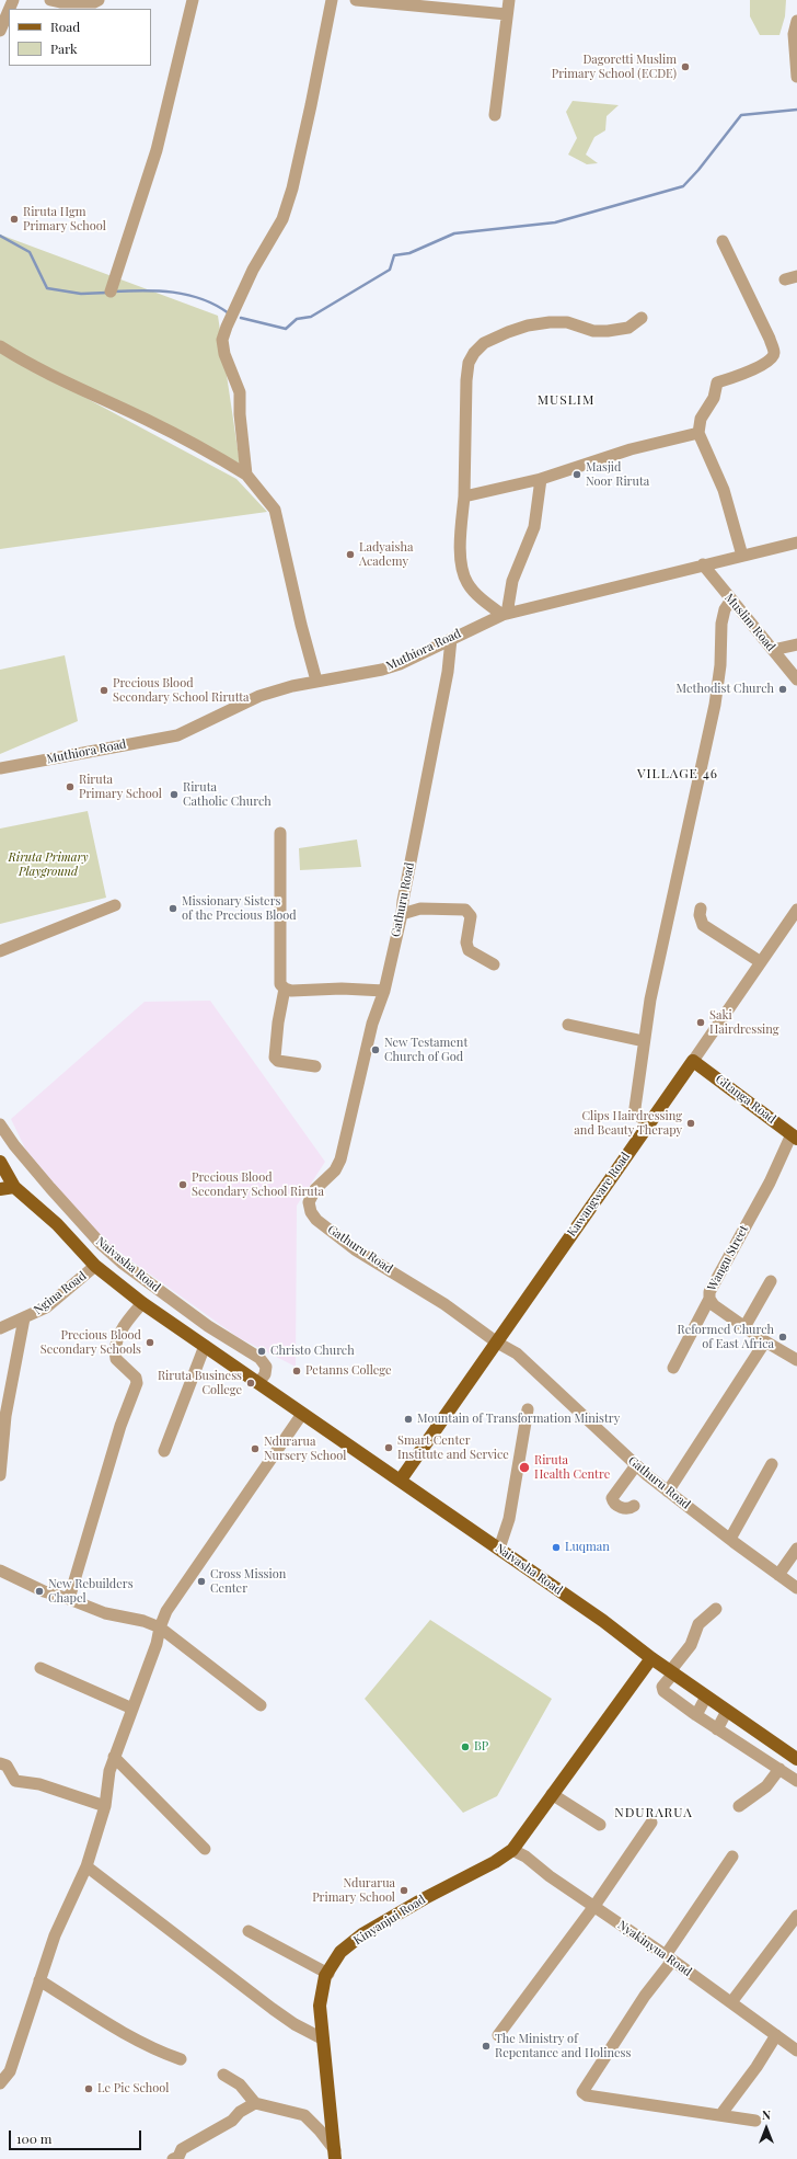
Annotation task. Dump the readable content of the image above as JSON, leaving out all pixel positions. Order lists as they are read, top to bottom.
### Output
{
  "streets": {
    "main road": [
      "Gitanga Road",
      "Kawangware Road",
      "Naivasha Road",
      "Kinyanjui Road"
    ],
    "street": [
      "Muslim Road",
      "Muthiora Road",
      "Gathuru Road",
      "Wangu Street",
      "Ngina Road",
      "Nyakinyua Road"
    ]
  },
  "crossings": [
    ["Muslim Road", "Muthiora Road"],
    ["Muthiora Road", "Gathuru Road"],
    ["Gathuru Road", "Kawangware Road"],
    ["Gitanga Road", "Kawangware Road"],
    ["Gitanga Road", "Wangu Street"],
    ["Kawangware Road", "Naivasha Road"],
    ["Naivasha Road", "Ngina Road"],
    ["Kinyanjui Road", "Nyakinyua Road"]
  ],
  "districts": ["MUSLIM", "VILLAGE 46", "NDURARUA"],
  "parks": ["Riruta Primary Playground"],
  "places": [
    "Dagoretti Muslim Primary School (ECDE)",
    "Riruta Hgm Primary School",
    "Masjid Noor Riruta",
    "Ladyaisha Academy",
    "Methodist Church",
    "Precious Blood Secondary School Rirutta",
    "Riruta Primary School",
    "Riruta Catholic Church",
    "Missionary Sisters of the Precious Blood",
    "Saki Hairdressing",
    "New Testament Church of God",
    "Clips Hairdressing and Beauty Therapy",
    "Precious Blood Secondary School Riruta",
    "Reformed Church of East Africa",
    "Precious Blood Secondary Schools",
    "Christo Church",
    "Petanns College",
    "Riruta Business College",
    "Mountain of Transformation Ministry",
    "Smart Center Institute and Service",
    "Ndurarua Nursery School",
    "Riruta Health Centre",
    "Luqman",
    "Cross Mission Center",
    "New Rebuilders Chapel",
    "BP",
    "Ndurarua Primary School",
    "The Ministry of Repentance and Holiness",
    "Le Pic School"
  ],
  "legend": ["Road", "Park"],
  "scale_bar": "100 m",
  "north": "top"
}
